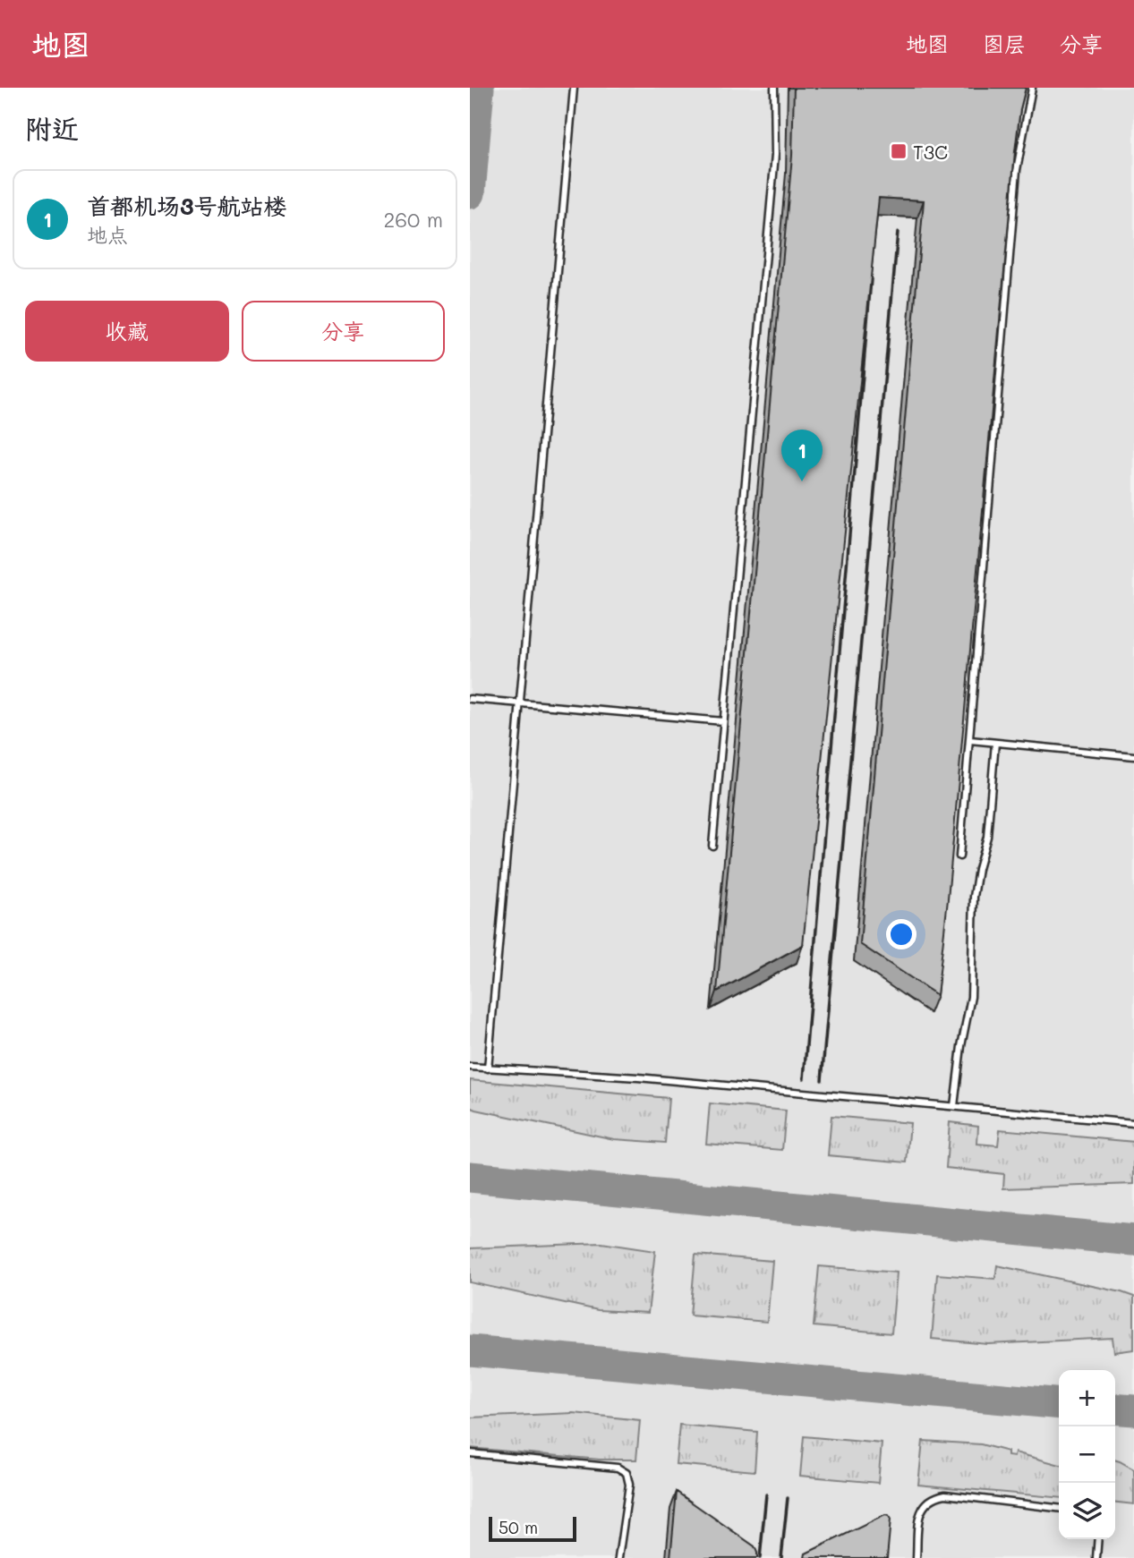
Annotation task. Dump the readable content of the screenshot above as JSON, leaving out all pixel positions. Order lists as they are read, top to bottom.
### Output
{
  "places": {
    "transit": ["T3C"]
  },
  "scale_bar": "50 m",
  "page": {
    "header": "地图",
    "nav": ["地图", "图层", "分享"],
    "heading": "附近",
    "list": [
      {
        "mark": "1",
        "name": "首都机场3号航站楼",
        "note": "地点",
        "value": "260 m"
      }
    ],
    "buttons": ["收藏", "分享"],
    "pins": "1",
    "map_buttons": ["+", "−"],
    "scale": "50 m"
  }
}
